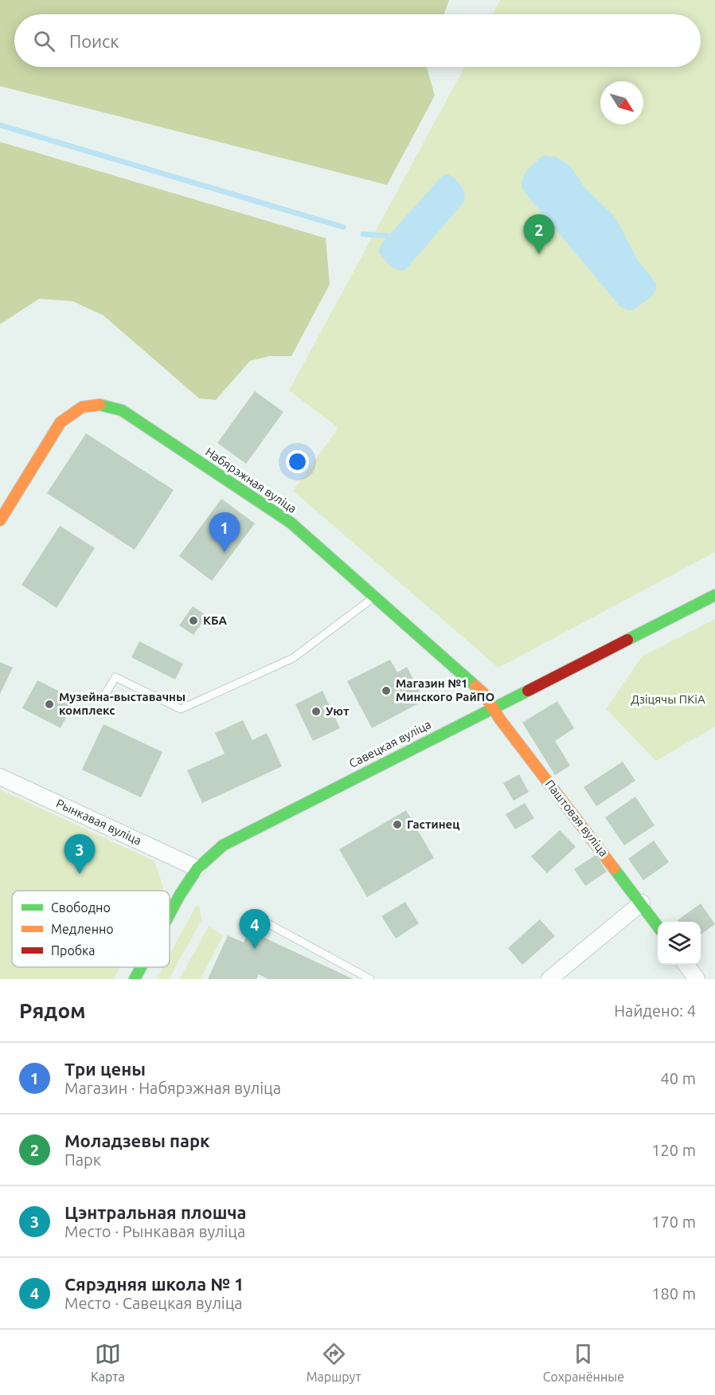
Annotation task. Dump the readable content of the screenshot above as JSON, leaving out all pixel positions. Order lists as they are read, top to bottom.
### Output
{
  "streets": {
    "street": [
      "Набярэжная вуліца",
      "Савецкая вуліца",
      "Паштовая вуліца",
      "Рынкавая вуліца"
    ]
  },
  "crossings": [
    ["Набярэжная вуліца", "Савецкая вуліца"],
    ["Набярэжная вуліца", "Паштовая вуліца"],
    ["Савецкая вуліца", "Паштовая вуліца"],
    ["Савецкая вуліца", "Рынкавая вуліца"]
  ],
  "parks": ["Дзіцячы ПКіА"],
  "places": [
    "КБА",
    "Магазин №1 Минского РайПО",
    "Музейна-выставачны комплекс",
    "Уют",
    "Гастинец"
  ],
  "legend": ["Свободно", "Медленно", "Пробка"],
  "north": "bottom right",
  "page": {
    "search": "Поиск",
    "pins": [
      "2",
      "1",
      "3",
      "4"
    ],
    "heading": ["Рядом", "Найдено: 4"],
    "list": [
      {
        "mark": "1",
        "name": "Три цены",
        "note": "Магазин · Набярэжная вуліца",
        "value": "40 m"
      },
      {
        "mark": "2",
        "name": "Моладзевы парк",
        "note": "Парк",
        "value": "120 m"
      },
      {
        "mark": "3",
        "name": "Цэнтральная плошча",
        "note": "Место · Рынкавая вуліца",
        "value": "170 m"
      },
      {
        "mark": "4",
        "name": "Сярэдняя школа № 1",
        "note": "Место · Савецкая вуліца",
        "value": "180 m"
      }
    ],
    "nav": ["Карта", "Маршрут", "Сохранённые"]
  }
}
